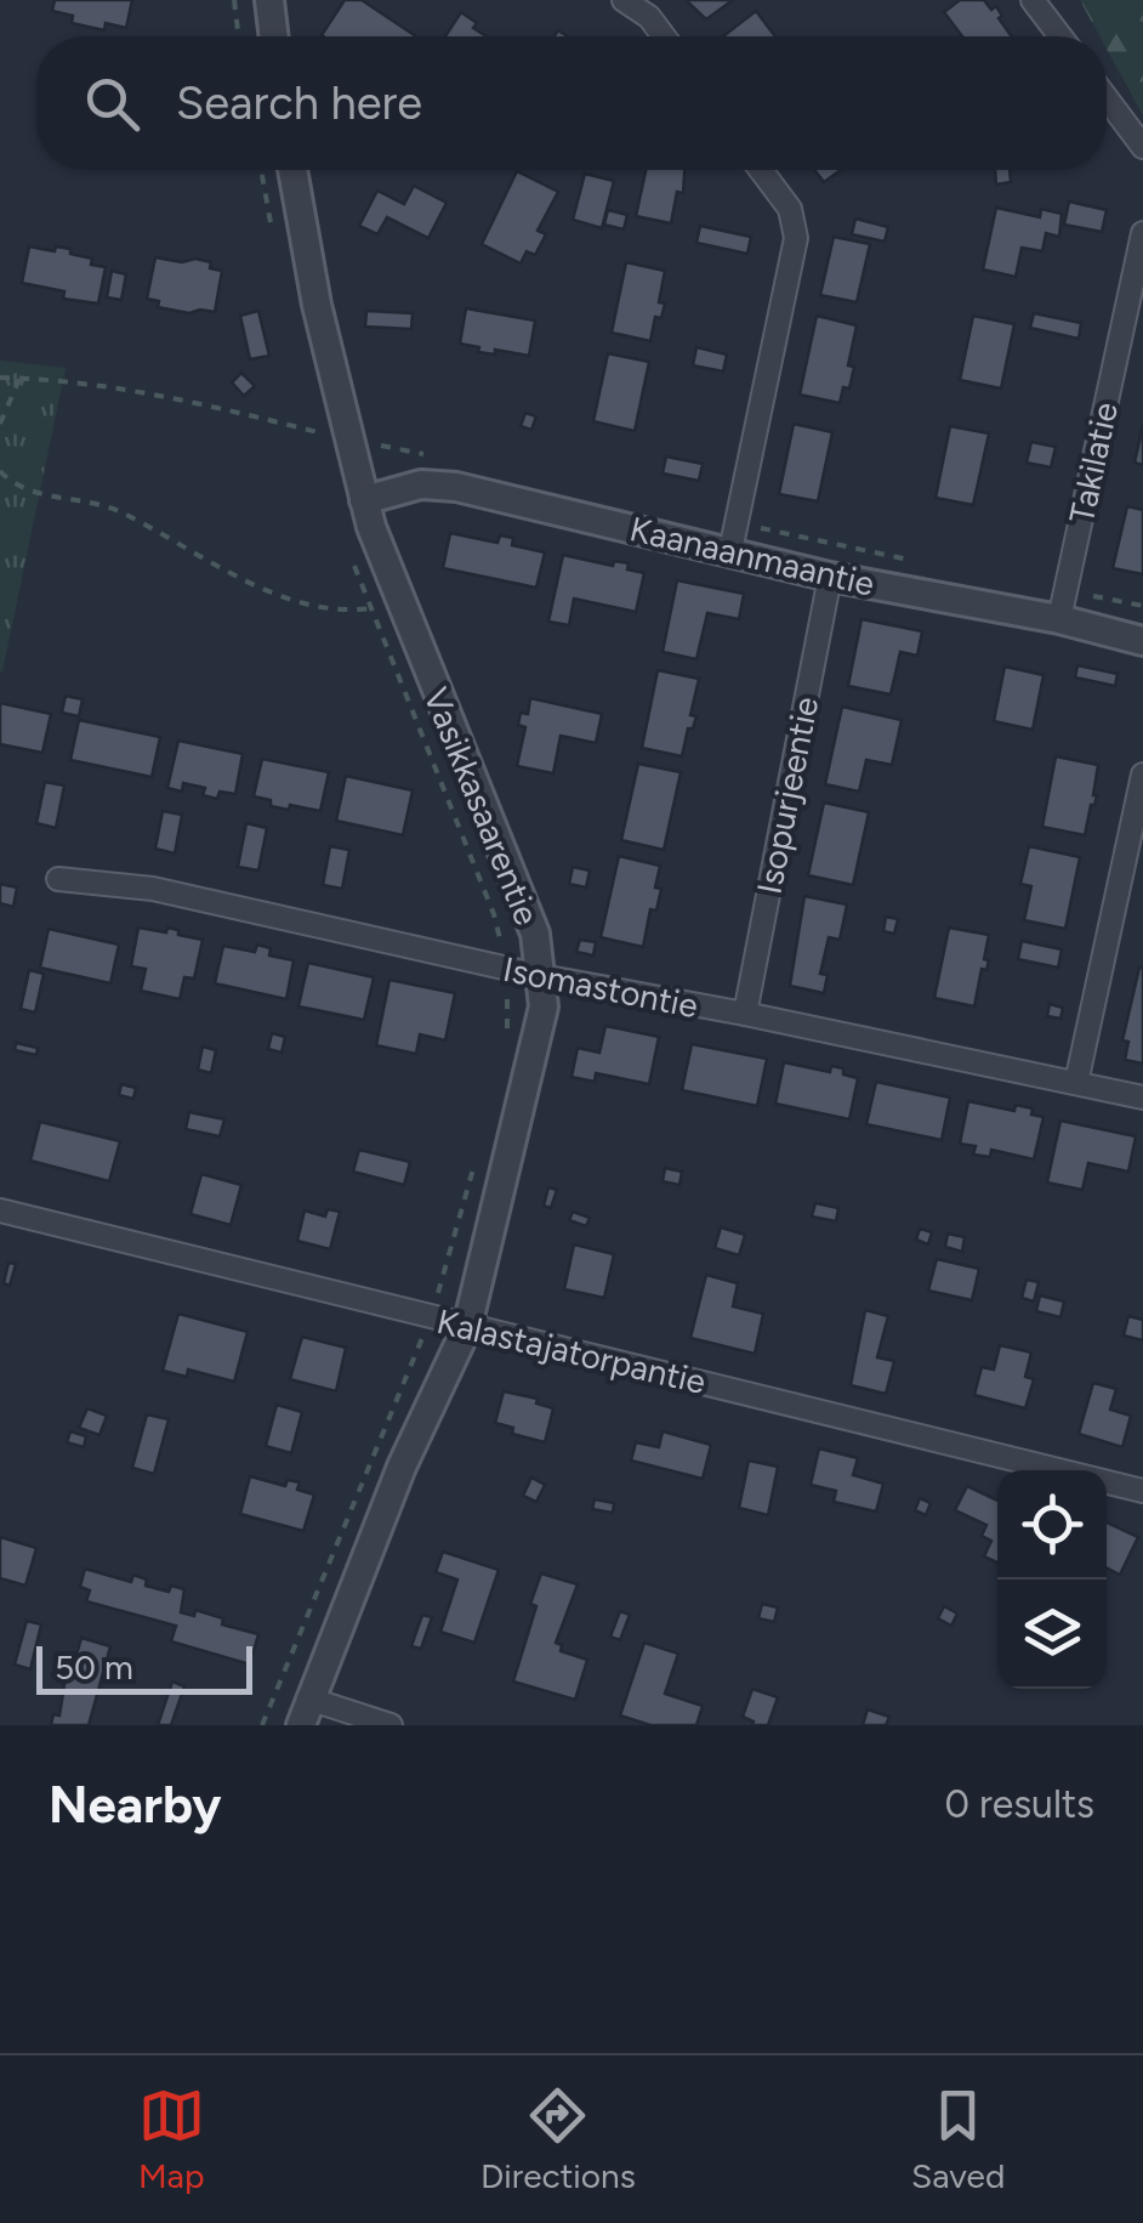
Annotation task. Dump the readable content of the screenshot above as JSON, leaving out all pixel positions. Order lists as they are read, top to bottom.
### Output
{
  "streets": {
    "street": [
      "Takilatie",
      "Kaanaanmaantie",
      "Isopurjeentie",
      "Vasikkasaarentie",
      "Isomastontie",
      "Kalastajatorpantie"
    ]
  },
  "crossings": [
    ["Takilatie", "Kaanaanmaantie"],
    ["Kaanaanmaantie", "Isopurjeentie"],
    ["Kaanaanmaantie", "Vasikkasaarentie"],
    ["Isopurjeentie", "Isomastontie"],
    ["Vasikkasaarentie", "Isomastontie"],
    ["Vasikkasaarentie", "Kalastajatorpantie"]
  ],
  "scale_bar": "50 m",
  "page": {
    "search": "Search here",
    "scale": "50 m",
    "heading": ["Nearby", "0 results"],
    "nav": ["Map", "Directions", "Saved"]
  }
}
